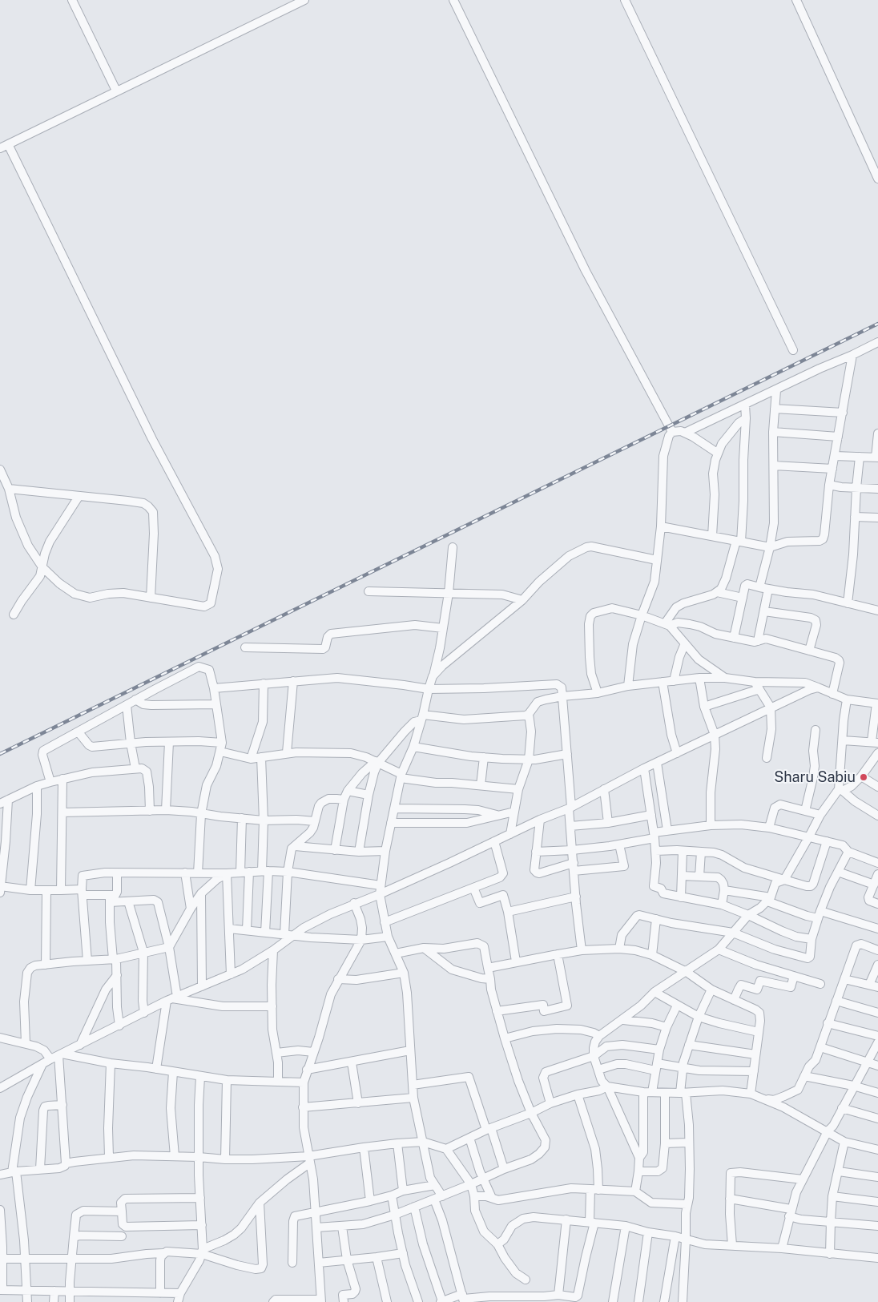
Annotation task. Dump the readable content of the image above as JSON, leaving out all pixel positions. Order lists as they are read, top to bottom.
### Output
{
  "places": ["Sharu Sabiu"]
}
